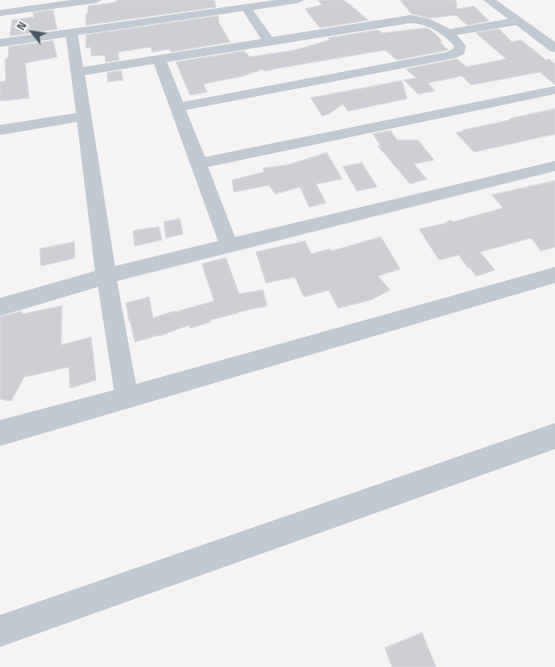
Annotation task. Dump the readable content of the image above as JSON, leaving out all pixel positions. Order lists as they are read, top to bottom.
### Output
{
  "north": "top left"
}
